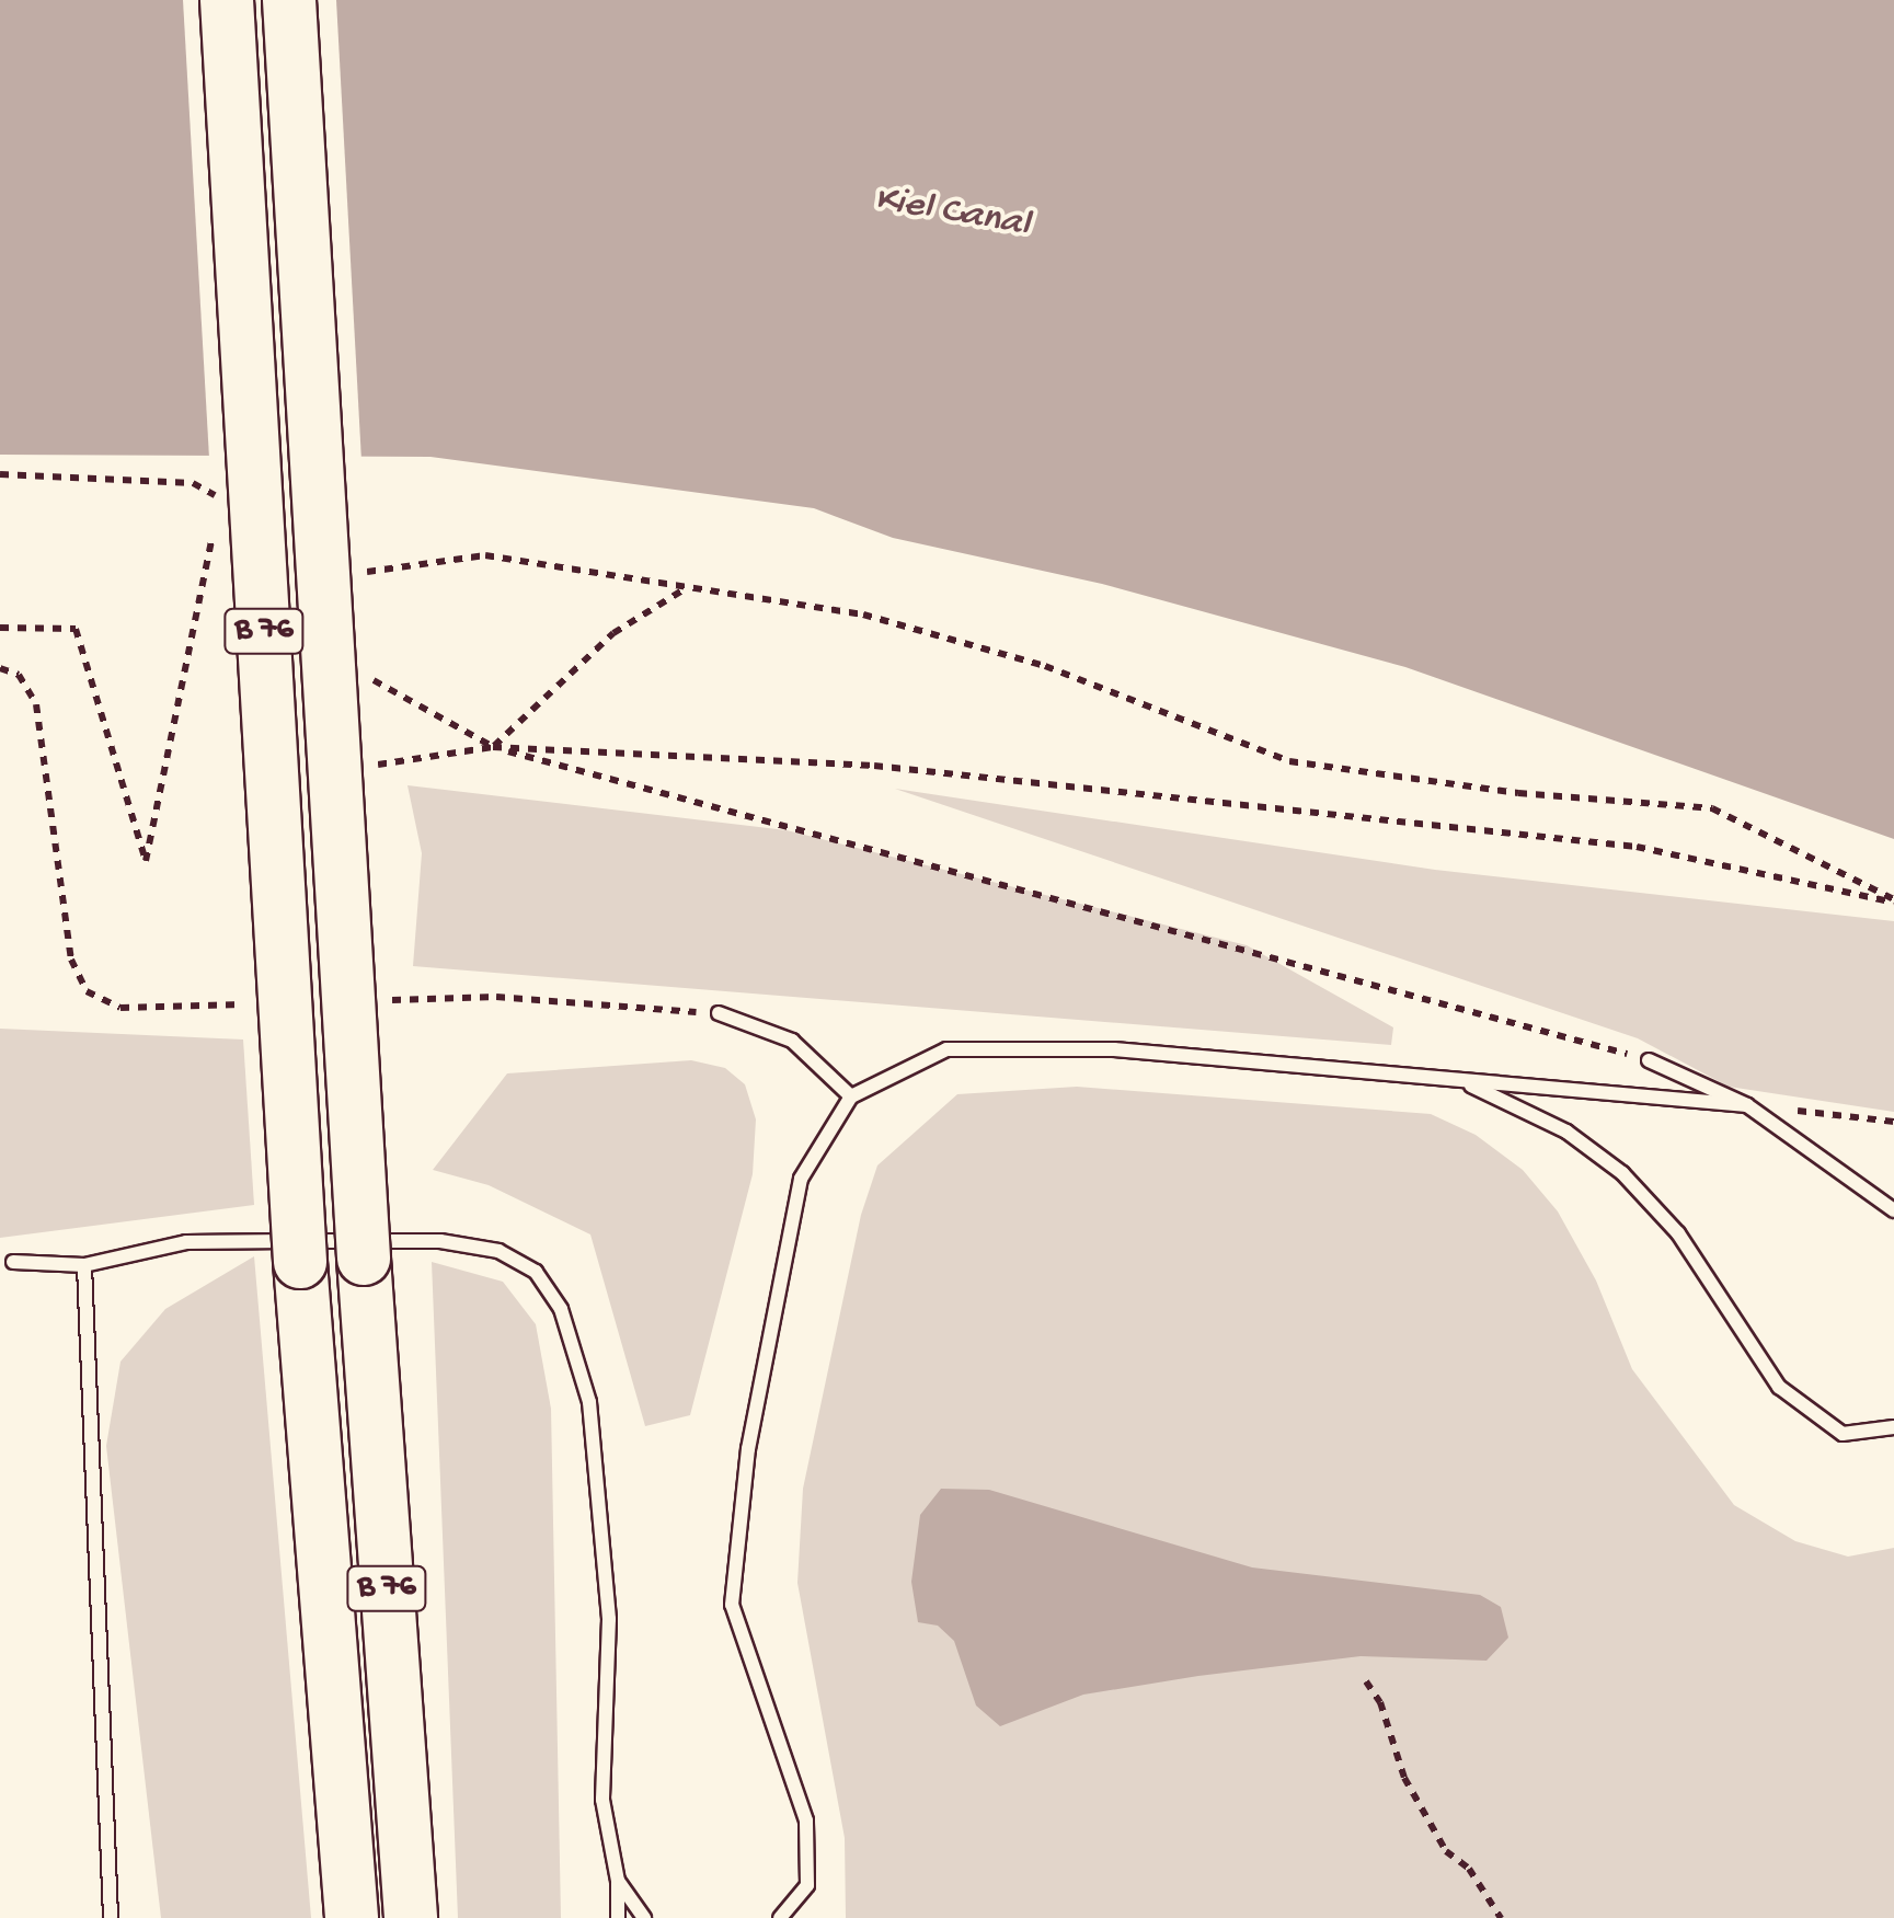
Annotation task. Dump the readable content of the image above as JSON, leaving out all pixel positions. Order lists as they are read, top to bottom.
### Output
{
  "streets": {
    "highway": ["B 76"]
  },
  "water": ["Kiel Canal"]
}
